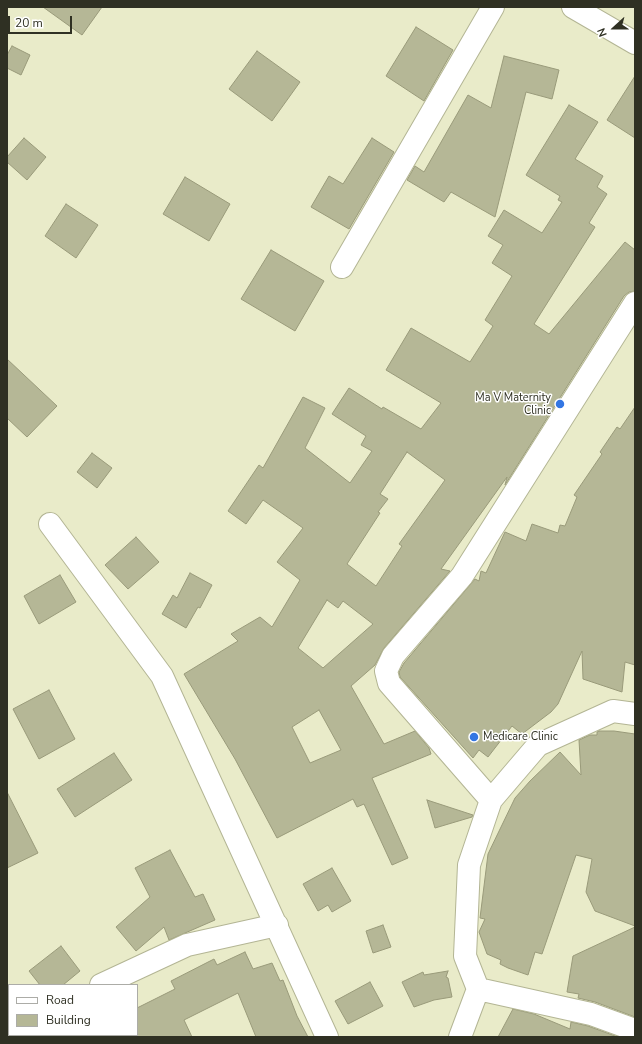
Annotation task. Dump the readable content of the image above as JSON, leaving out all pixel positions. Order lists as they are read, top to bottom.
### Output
{
  "places": ["Ma V Maternity Clinic", "Medicare Clinic"],
  "legend": ["Road", "Building"],
  "scale_bar": "20 m",
  "north": "left"
}
